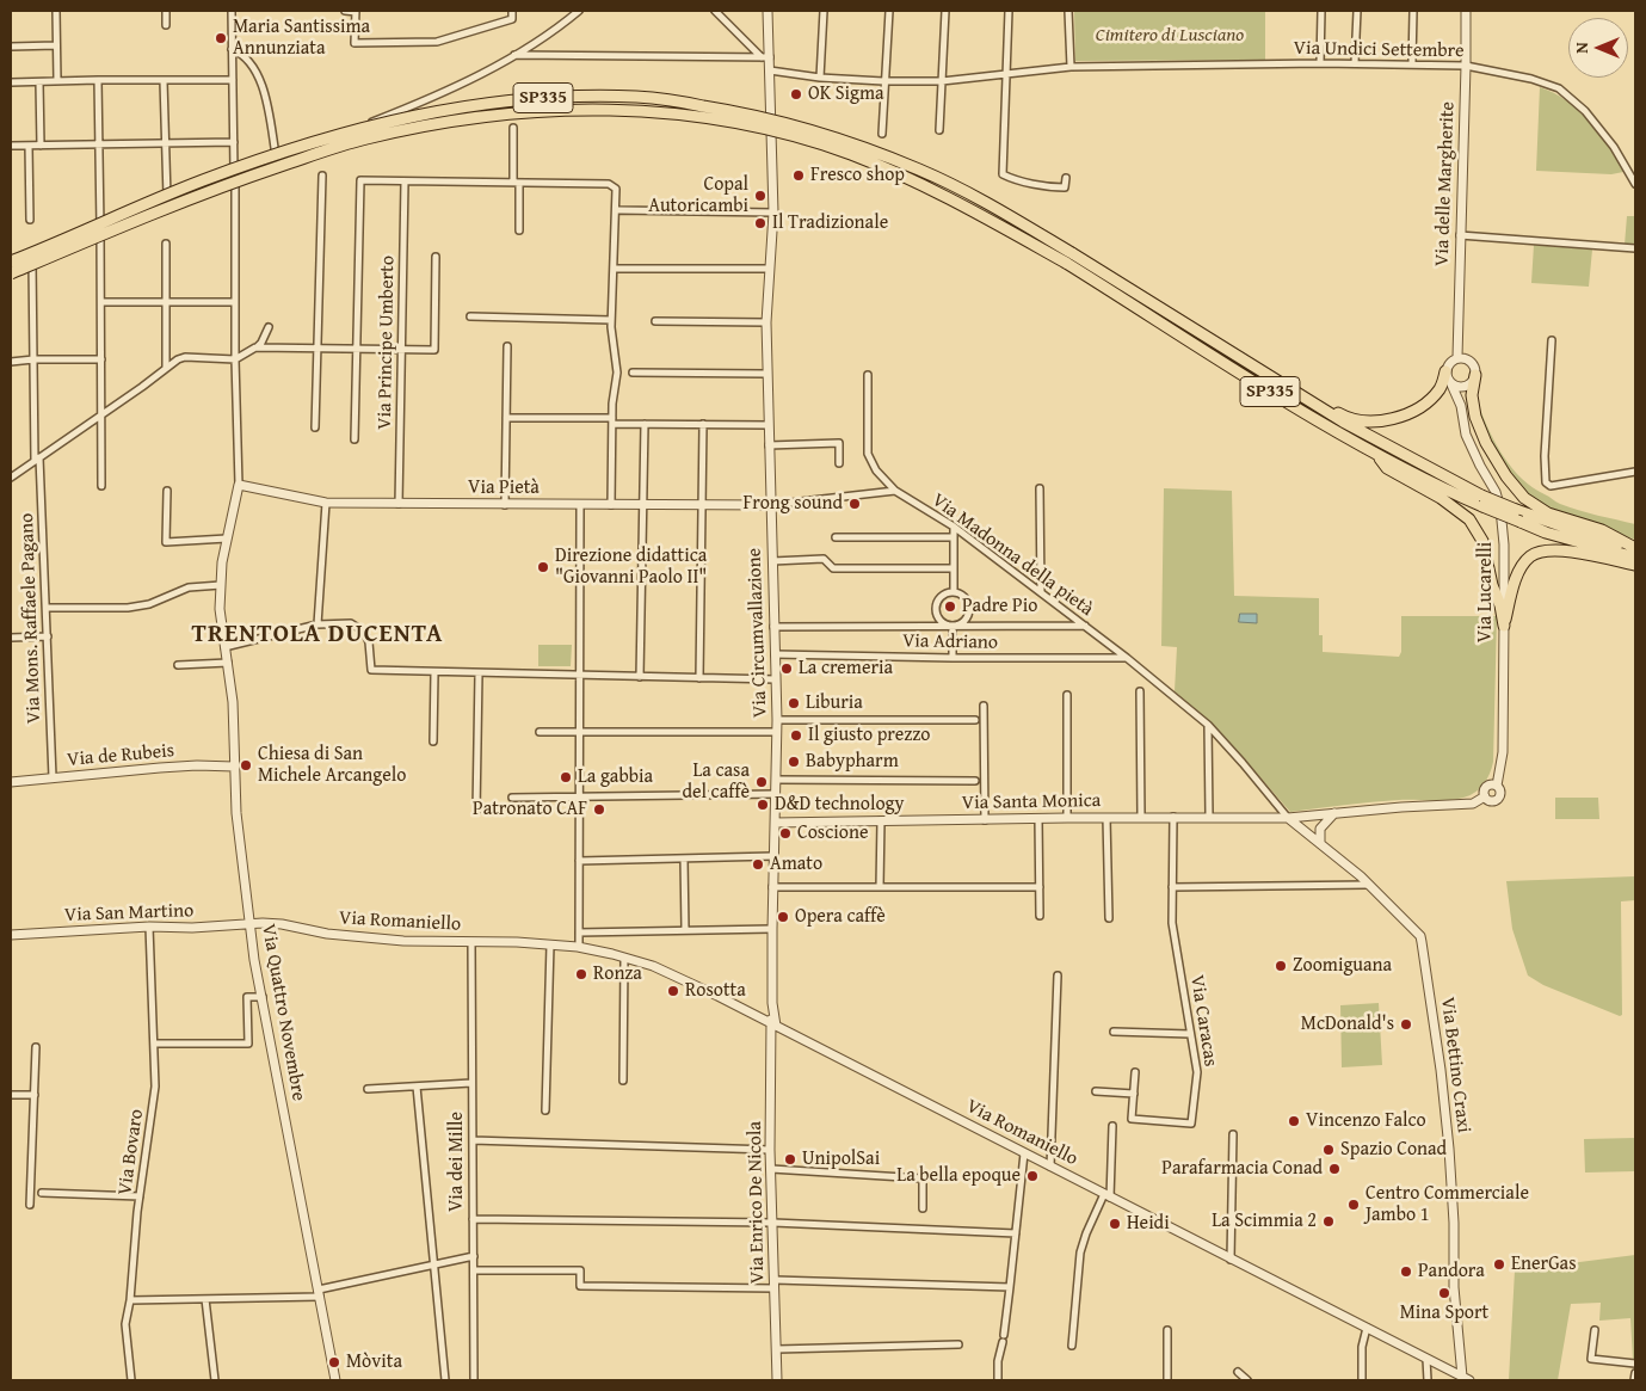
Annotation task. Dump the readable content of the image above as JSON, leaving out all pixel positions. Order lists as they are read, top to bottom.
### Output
{
  "streets": {
    "highway": ["SP335"],
    "street": [
      "Via Undici Settembre",
      "Via delle Margherite",
      "Via Principe Umberto",
      "Via Pietà",
      "Via Madonna della pietà",
      "Via Lucarelli",
      "Via Mons. Raffaele Pagano",
      "Via Circumvallazione",
      "Via Adriano",
      "Via de Rubeis",
      "Via Santa Monica",
      "Via San Martino",
      "Via Romaniello",
      "Via Quattro Novembre",
      "Via Caracas",
      "Via Bettino Craxi",
      "Via Bovaro",
      "Via dei Mille",
      "Via Enrico De Nicola"
    ]
  },
  "crossings": [
    ["Via Undici Settembre", "Via delle Margherite"],
    ["Via Undici Settembre", "Via Circumvallazione"],
    ["Via delle Margherite", "Via Lucarelli"],
    ["Via Principe Umberto", "Via Pietà"],
    ["Via Pietà", "Via Circumvallazione"],
    ["Via Pietà", "Via Quattro Novembre"],
    ["Via Madonna della pietà", "Via Lucarelli"],
    ["Via Madonna della pietà", "Via Adriano"],
    ["Via Madonna della pietà", "Via Santa Monica"],
    ["Via Madonna della pietà", "Via Bettino Craxi"],
    ["Via Lucarelli", "Via Santa Monica"],
    ["Via Lucarelli", "Via Bettino Craxi"],
    ["Via Mons. Raffaele Pagano", "Via de Rubeis"],
    ["Via Circumvallazione", "Via Adriano"],
    ["Via Circumvallazione", "Via Santa Monica"],
    ["Via Circumvallazione", "Via Romaniello"],
    ["Via Circumvallazione", "Via Enrico De Nicola"],
    ["Via de Rubeis", "Via Quattro Novembre"],
    ["Via Santa Monica", "Via Caracas"],
    ["Via Santa Monica", "Via Bettino Craxi"],
    ["Via San Martino", "Via Romaniello"],
    ["Via San Martino", "Via Quattro Novembre"],
    ["Via San Martino", "Via Bovaro"],
    ["Via Romaniello", "Via Quattro Novembre"],
    ["Via Romaniello", "Via Bettino Craxi"],
    ["Via Romaniello", "Via dei Mille"],
    ["Via Romaniello", "Via Enrico De Nicola"]
  ],
  "districts": ["TRENTOLA DUCENTA"],
  "parks": ["Cimitero di Lusciano"],
  "places": [
    "Maria Santissima Annunziata",
    "OK Sigma",
    "Fresco shop",
    "Copal Autoricambi",
    "Il Tradizionale",
    "Frong sound",
    "Direzione didattica \"Giovanni Paolo II\"",
    "Padre Pio",
    "La cremeria",
    "Liburia",
    "Il giusto prezzo",
    "Babypharm",
    "Chiesa di San Michele Arcangelo",
    "La gabbia",
    "La casa del caffè",
    "D&D technology",
    "Patronato CAF",
    "Coscione",
    "Amato",
    "Opera caffè",
    "Zoomiguana",
    "Ronza",
    "Rosotta",
    "McDonald's",
    "Vincenzo Falco",
    "Spazio Conad",
    "UnipolSai",
    "Parafarmacia Conad",
    "La bella epoque",
    "Centro Commerciale Jambo 1",
    "La Scimmia 2",
    "Heidi",
    "EnerGas",
    "Pandora",
    "Mina Sport",
    "Mòvita"
  ],
  "north": "left"
}
